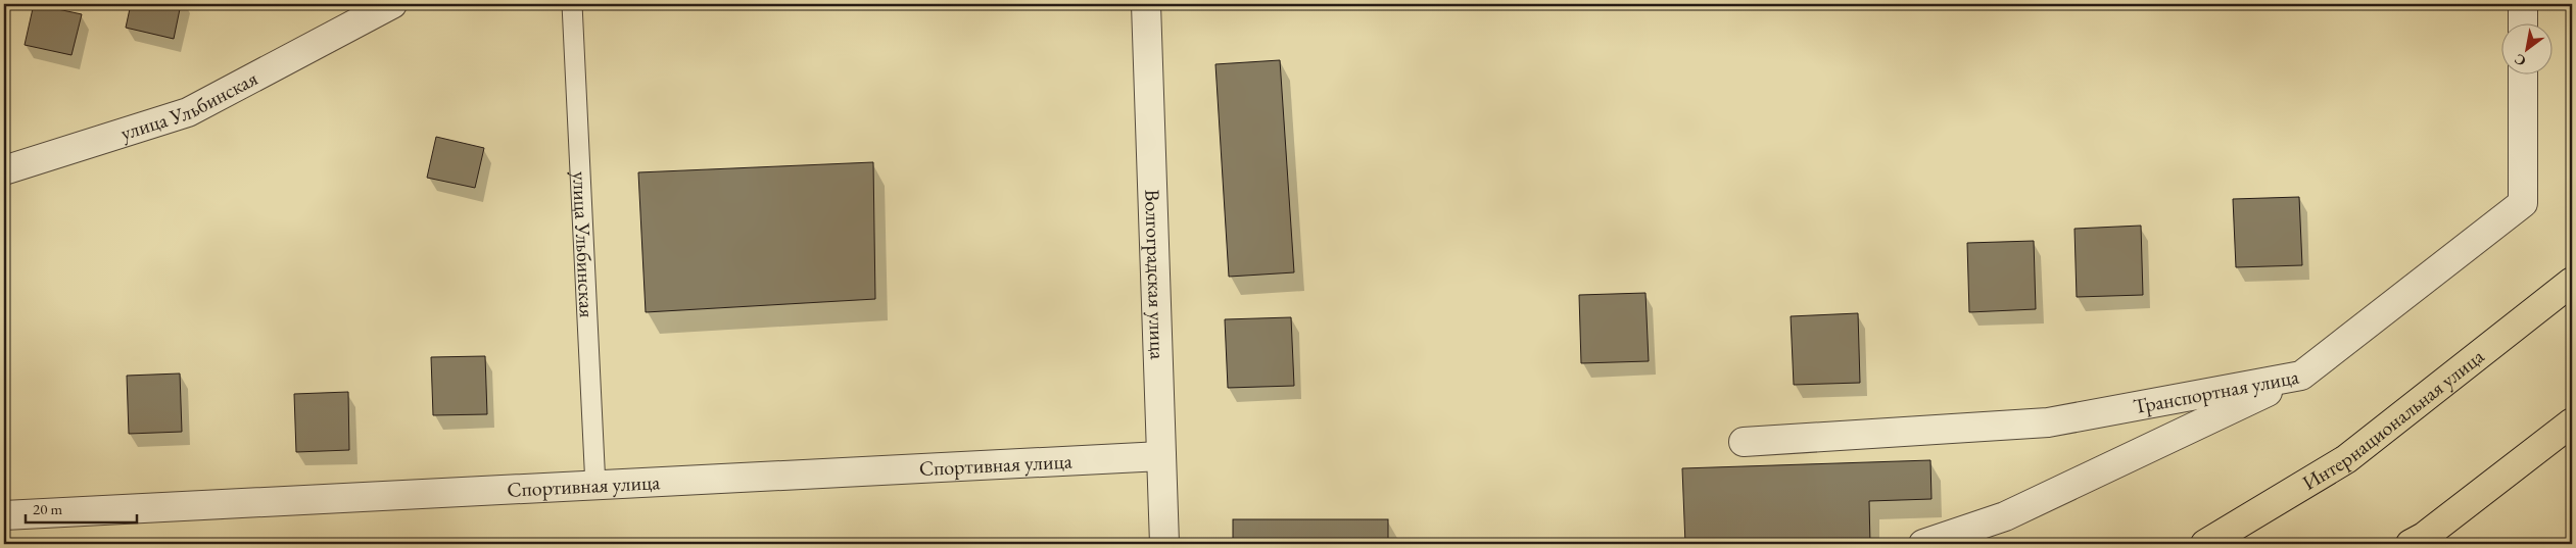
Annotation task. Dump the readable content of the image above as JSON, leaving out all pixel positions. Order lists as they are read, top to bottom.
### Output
{
  "streets": {
    "main road": ["Интернациональная улица"],
    "street": [
      "улица Ульбинская",
      "Волгоградская улица",
      "Транспортная улица",
      "Спортивная улица"
    ]
  },
  "crossings": [
    ["улица Ульбинская", "Спортивная улица"],
    ["Волгоградская улица", "Спортивная улица"]
  ],
  "scale_bar": "20 m",
  "north": "bottom left"
}
